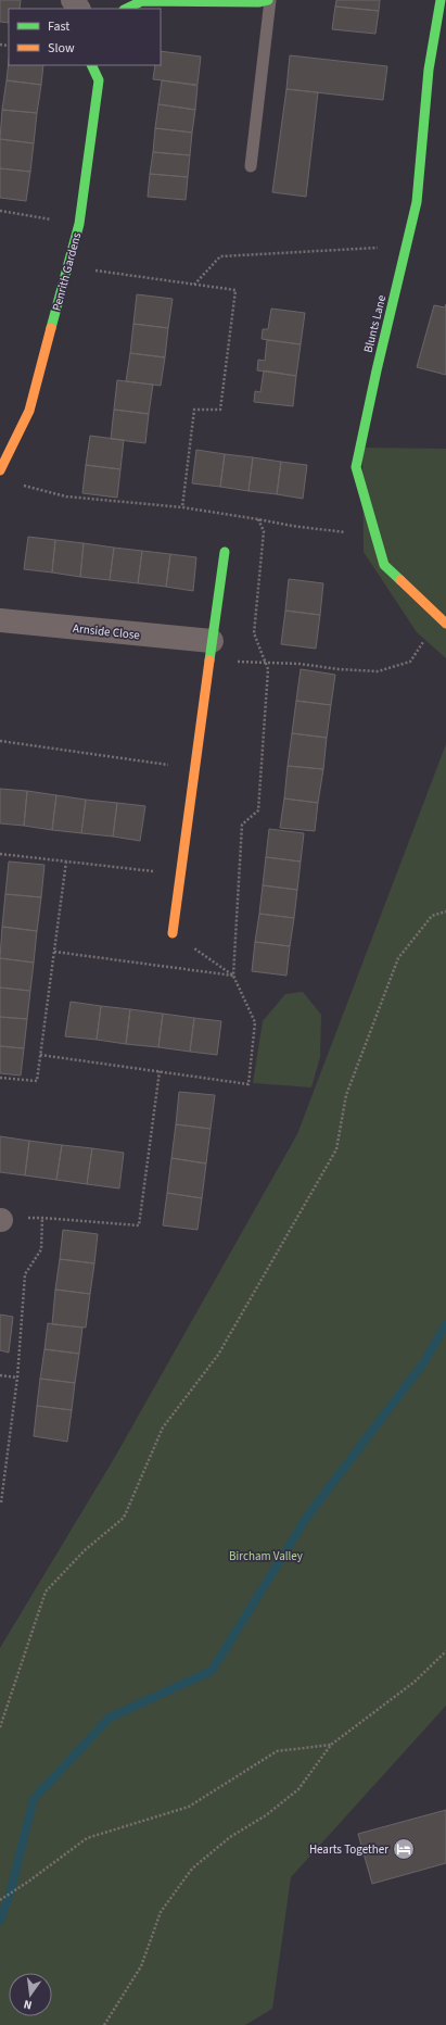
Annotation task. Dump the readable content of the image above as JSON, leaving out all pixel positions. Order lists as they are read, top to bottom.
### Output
{
  "streets": {
    "street": ["Penrith Gardens", "Blunts Lane", "Arnside Close"]
  },
  "parks": ["Bircham Valley"],
  "places": {
    "hotel": ["Hearts Together"]
  },
  "legend": ["Fast", "Slow"],
  "north": "bottom"
}
